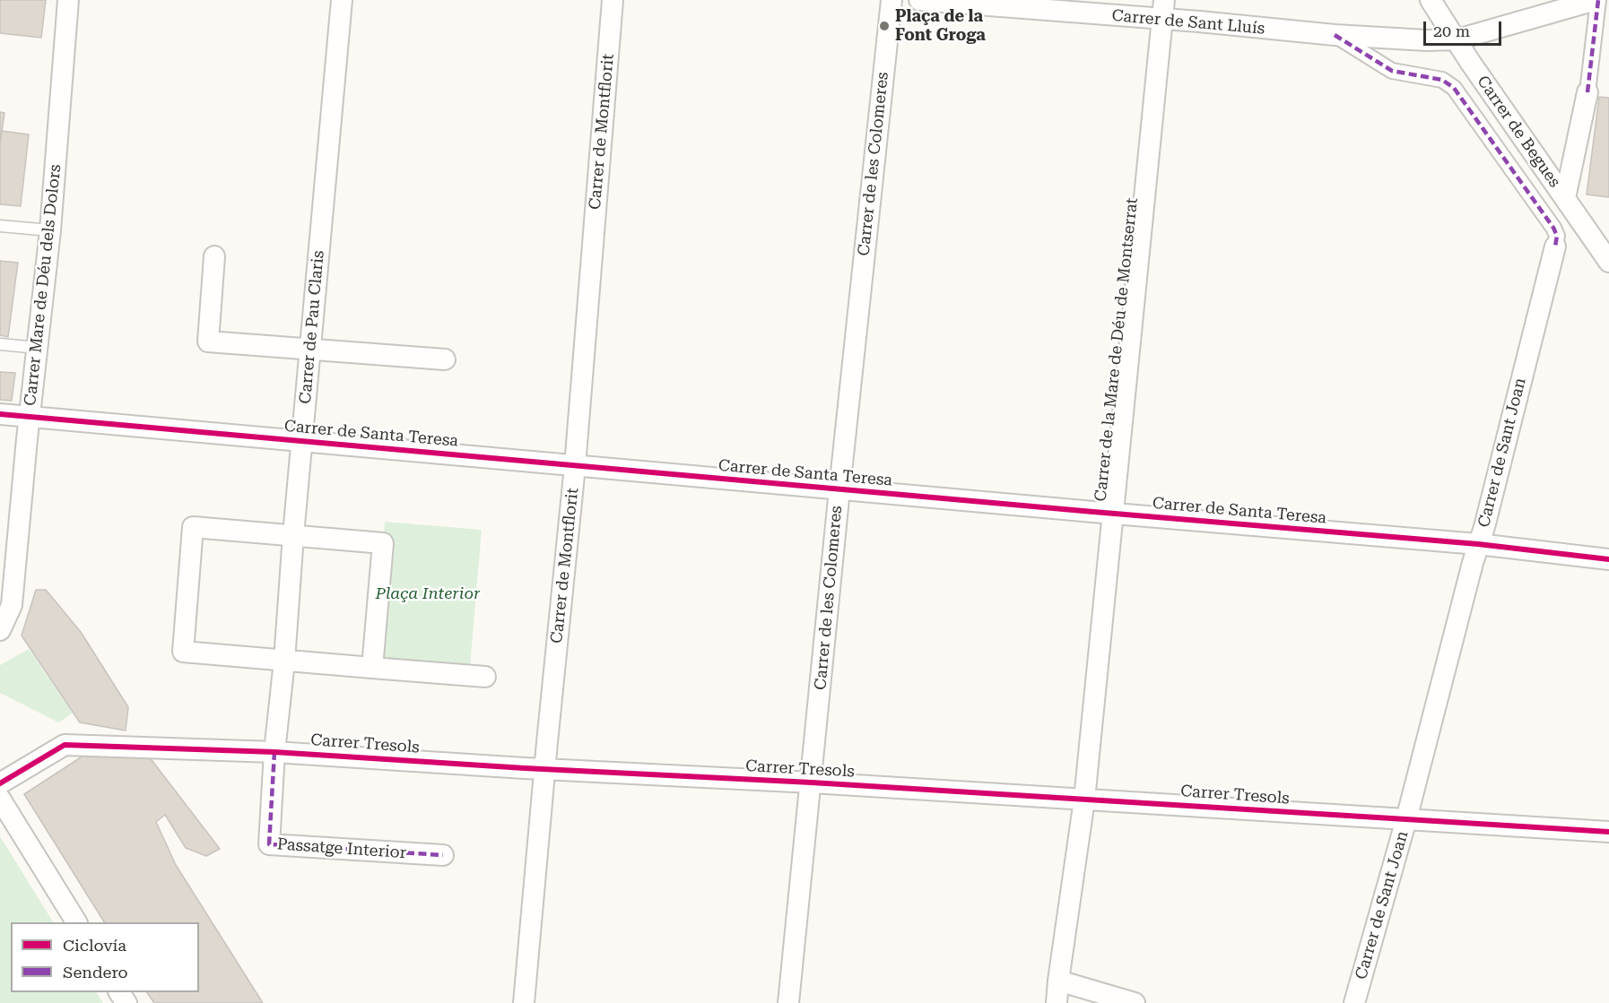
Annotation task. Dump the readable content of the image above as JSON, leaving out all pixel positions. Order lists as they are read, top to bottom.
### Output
{
  "streets": {
    "street": [
      "Carrer de Sant Lluís",
      "Carrer de Montflorit",
      "Carrer de Begues",
      "Carrer de les Colomeres",
      "Carrer Mare de Déu dels Dolors",
      "Carrer de Pau Claris",
      "Carrer de la Mare de Déu de Montserrat",
      "Carrer de Santa Teresa",
      "Carrer de Sant Joan",
      "Carrer Tresols",
      "Passatge Interior"
    ]
  },
  "crossings": [
    ["Carrer de Sant Lluís", "Carrer de Begues"],
    ["Carrer de Sant Lluís", "Carrer de la Mare de Déu de Montserrat"],
    ["Carrer de Sant Lluís", "Carrer de Sant Joan"],
    ["Carrer de Montflorit", "Carrer de Santa Teresa"],
    ["Carrer de Montflorit", "Carrer Tresols"],
    ["Carrer de les Colomeres", "Carrer de Santa Teresa"],
    ["Carrer de les Colomeres", "Carrer Tresols"],
    ["Carrer Mare de Déu dels Dolors", "Carrer de Santa Teresa"],
    ["Carrer de Pau Claris", "Carrer de Santa Teresa"],
    ["Carrer de Pau Claris", "Carrer Tresols"],
    ["Carrer de Pau Claris", "Passatge Interior"],
    ["Carrer de la Mare de Déu de Montserrat", "Carrer de Santa Teresa"],
    ["Carrer de la Mare de Déu de Montserrat", "Carrer Tresols"],
    ["Carrer de Santa Teresa", "Carrer de Sant Joan"],
    ["Carrer de Sant Joan", "Carrer Tresols"],
    ["Carrer Tresols", "Passatge Interior"]
  ],
  "parks": ["Plaça Interior"],
  "places": ["Plaça de la Font Groga"],
  "legend": ["Ciclovía", "Sendero"],
  "scale_bar": "20 m"
}
